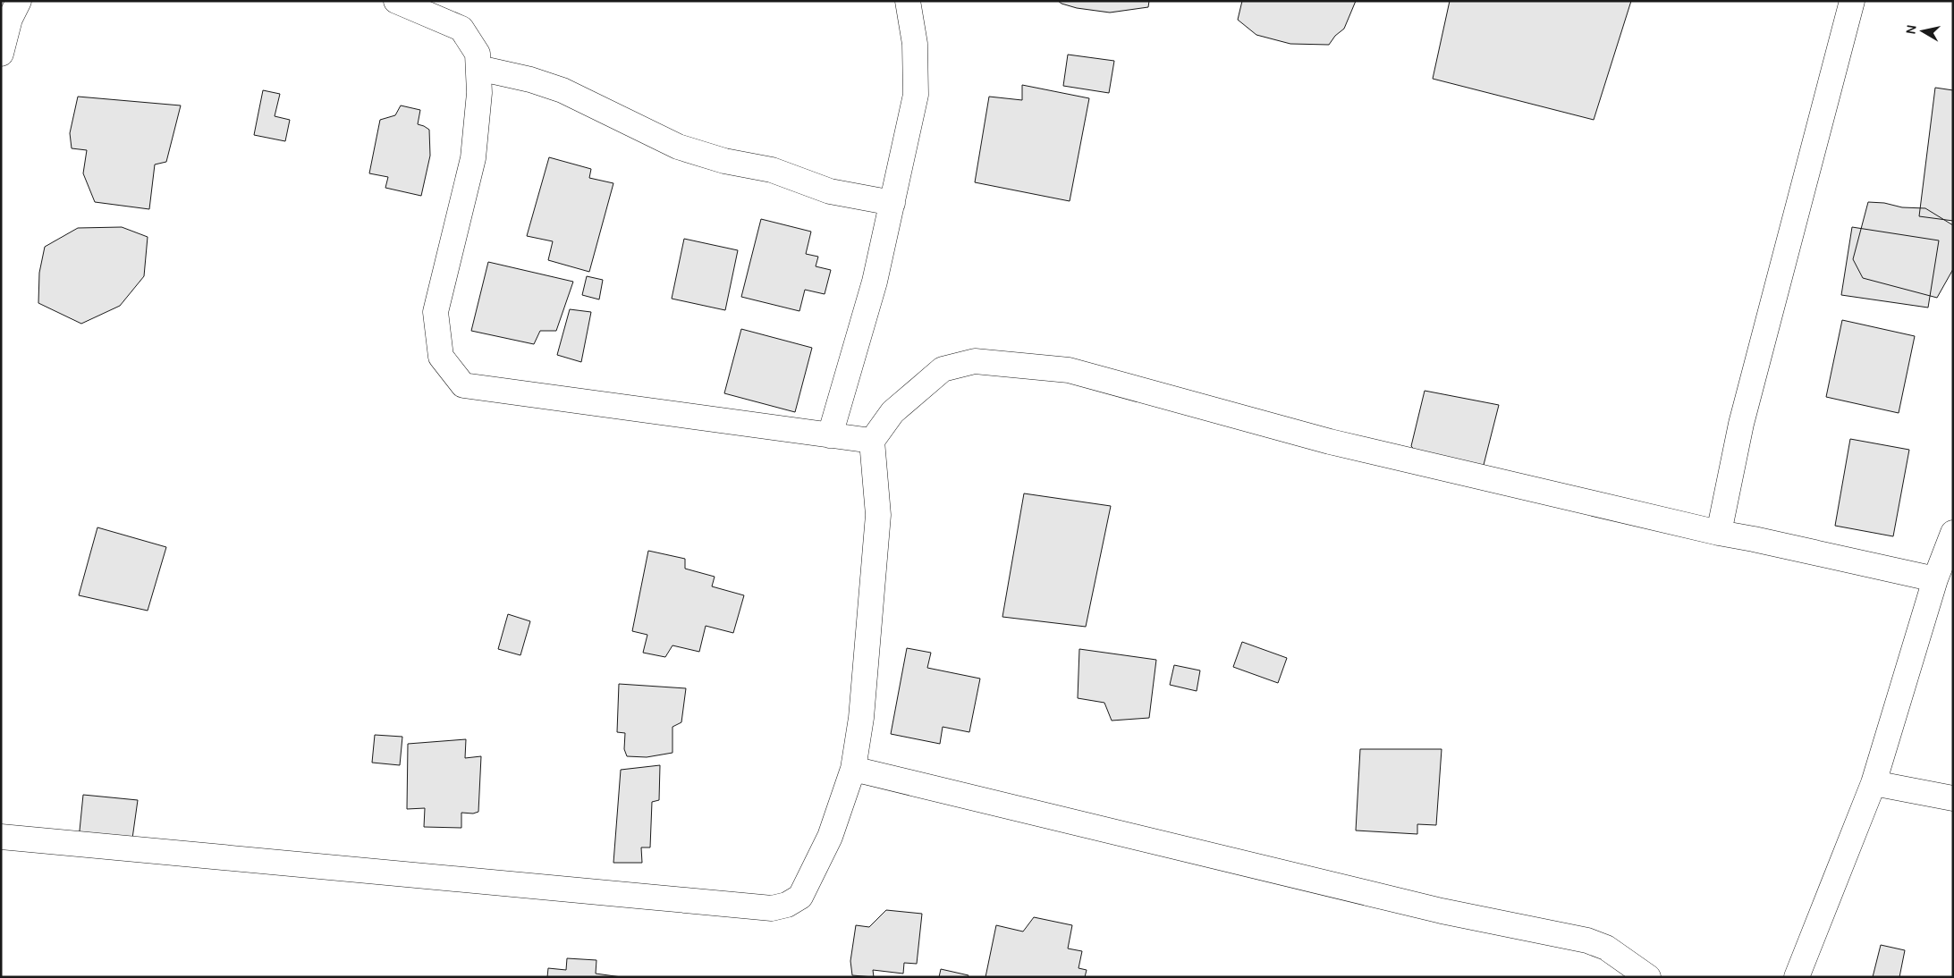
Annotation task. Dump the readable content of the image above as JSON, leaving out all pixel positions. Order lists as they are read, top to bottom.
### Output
{
  "north": "left"
}
